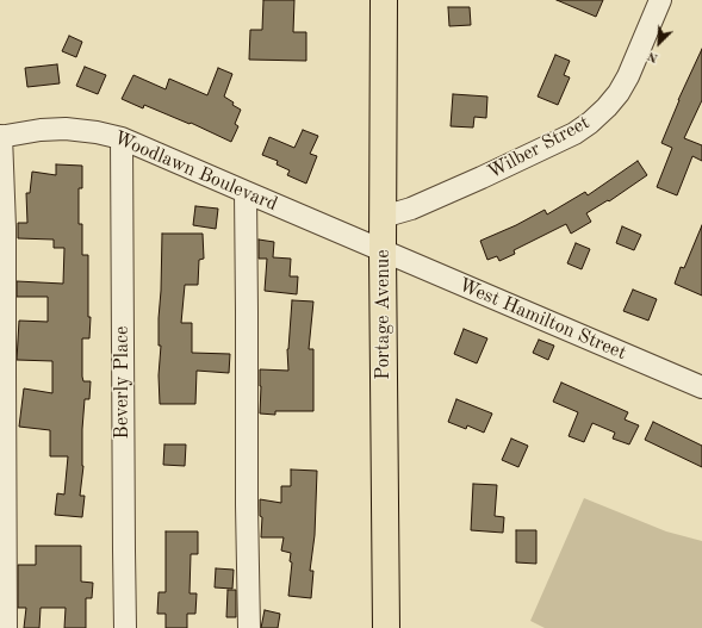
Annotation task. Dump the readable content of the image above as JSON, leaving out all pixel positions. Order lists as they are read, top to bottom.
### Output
{
  "streets": {
    "main road": ["Portage Avenue"],
    "street": [
      "Wilber Street",
      "Woodlawn Boulevard",
      "West Hamilton Street",
      "Beverly Place"
    ]
  },
  "crossings": [
    ["Wilber Street", "Portage Avenue"],
    ["Woodlawn Boulevard", "Portage Avenue"],
    ["Woodlawn Boulevard", "West Hamilton Street"],
    ["Woodlawn Boulevard", "Beverly Place"],
    ["Portage Avenue", "West Hamilton Street"]
  ],
  "north": "bottom left"
}
